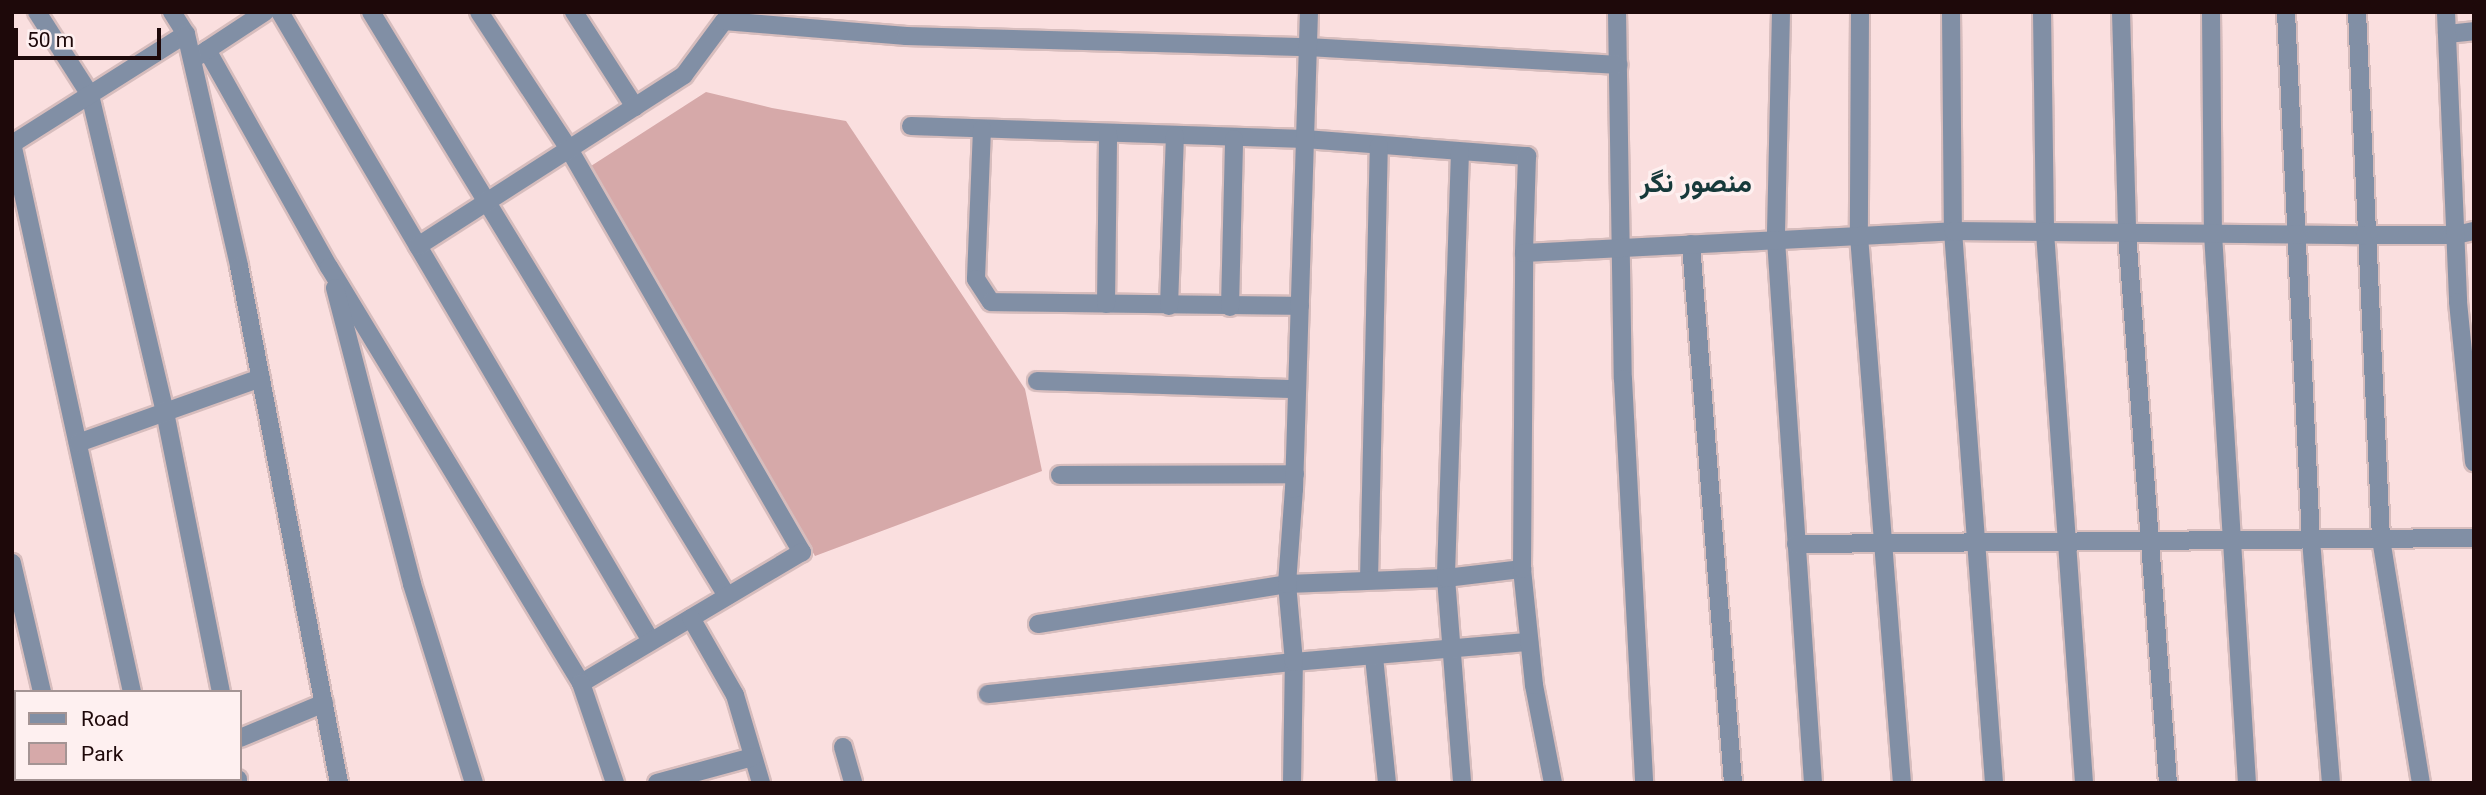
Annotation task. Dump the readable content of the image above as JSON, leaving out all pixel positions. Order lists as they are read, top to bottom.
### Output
{
  "districts": ["منصور نگر"],
  "legend": ["Road", "Park"],
  "scale_bar": "50 m"
}
